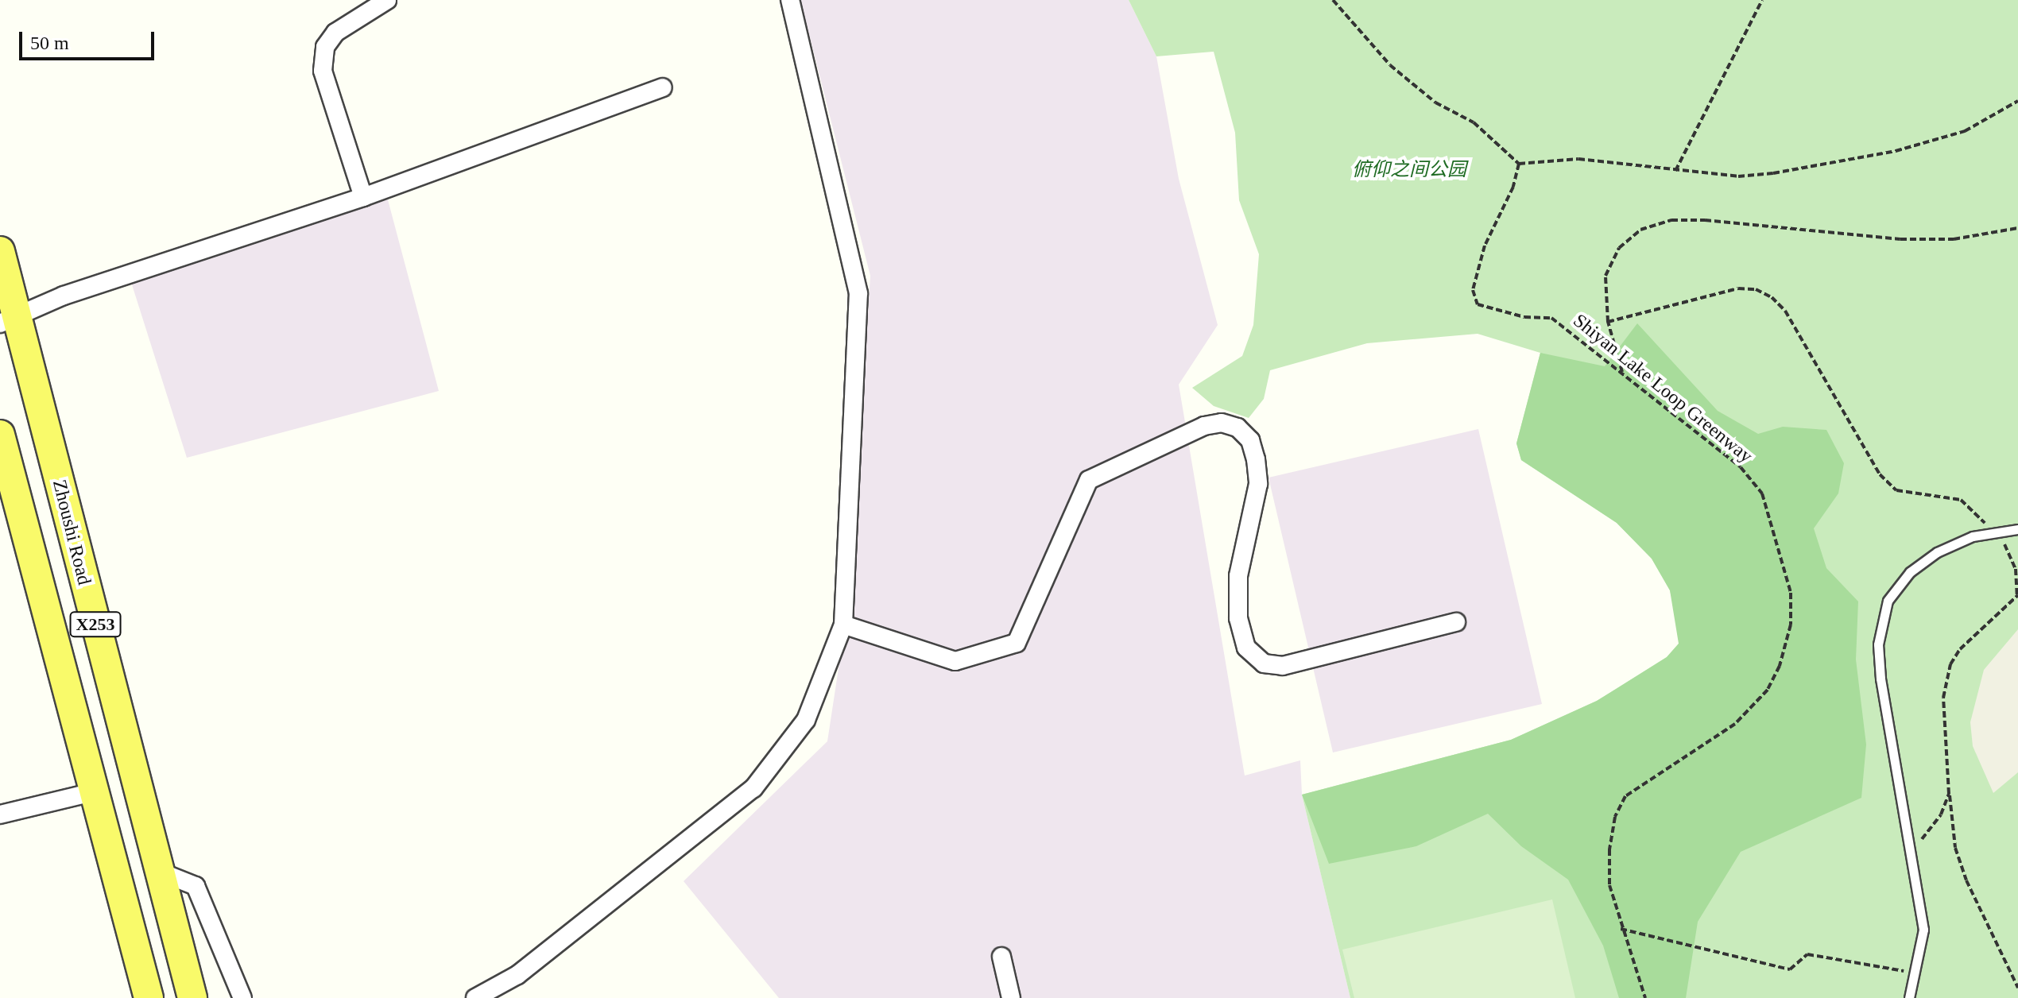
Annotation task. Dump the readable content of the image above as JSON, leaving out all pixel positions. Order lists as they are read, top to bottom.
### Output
{
  "streets": {
    "main road": ["Zhoushi Road", "X253"],
    "path": ["Shiyan Lake Loop Greenway"]
  },
  "parks": ["俯仰之间公园"],
  "scale_bar": "50 m"
}
